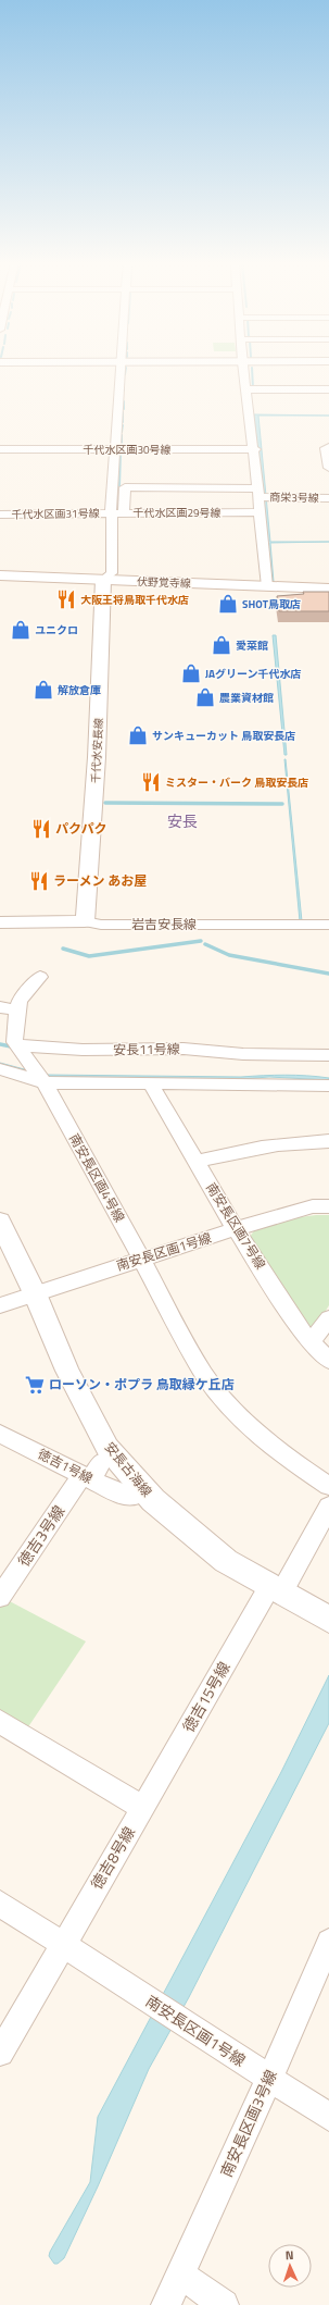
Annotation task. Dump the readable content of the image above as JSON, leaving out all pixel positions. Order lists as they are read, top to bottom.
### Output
{
  "streets": {
    "main road": ["伏野覚寺線"],
    "street": [
      "千代水区画30号線",
      "商栄3号線",
      "千代水区画29号線",
      "千代水区画31号線",
      "千代水安長線",
      "岩吉安長線",
      "安長11号線",
      "南安長区画4号線",
      "南安長区画7号線",
      "南安長区画1号線",
      "徳吉1号線",
      "安長古海線",
      "徳吉3号線",
      "徳吉15号線",
      "徳吉8号線",
      "南安長区画3号線"
    ]
  },
  "crossings": [
    ["商栄3号線", "千代水区画29号線"],
    ["千代水区画29号線", "千代水区画31号線"],
    ["伏野覚寺線", "千代水安長線"],
    ["千代水安長線", "岩吉安長線"],
    ["安長11号線", "南安長区画4号線"],
    ["南安長区画4号線", "南安長区画1号線"],
    ["南安長区画7号線", "南安長区画1号線"],
    ["南安長区画1号線", "安長古海線"],
    ["南安長区画1号線", "徳吉8号線"],
    ["南安長区画1号線", "南安長区画3号線"],
    ["徳吉1号線", "徳吉3号線"],
    ["安長古海線", "徳吉15号線"],
    ["徳吉15号線", "徳吉8号線"]
  ],
  "districts": ["安長"],
  "places": {
    "restaurant": [
      "大阪王将鳥取千代水店",
      "ミスター・バーク 鳥取安長店",
      "パクパク",
      "ラーメン あお屋"
    ],
    "shop": [
      "SHOT鳥取店",
      "ユニクロ",
      "愛菜館",
      "JAグリーン千代水店",
      "解放倉庫",
      "農業資材館",
      "サンキューカット 鳥取安長店"
    ],
    "supermarket": ["ローソン・ポプラ 鳥取緑ケ丘店"]
  },
  "north": "top"
}
